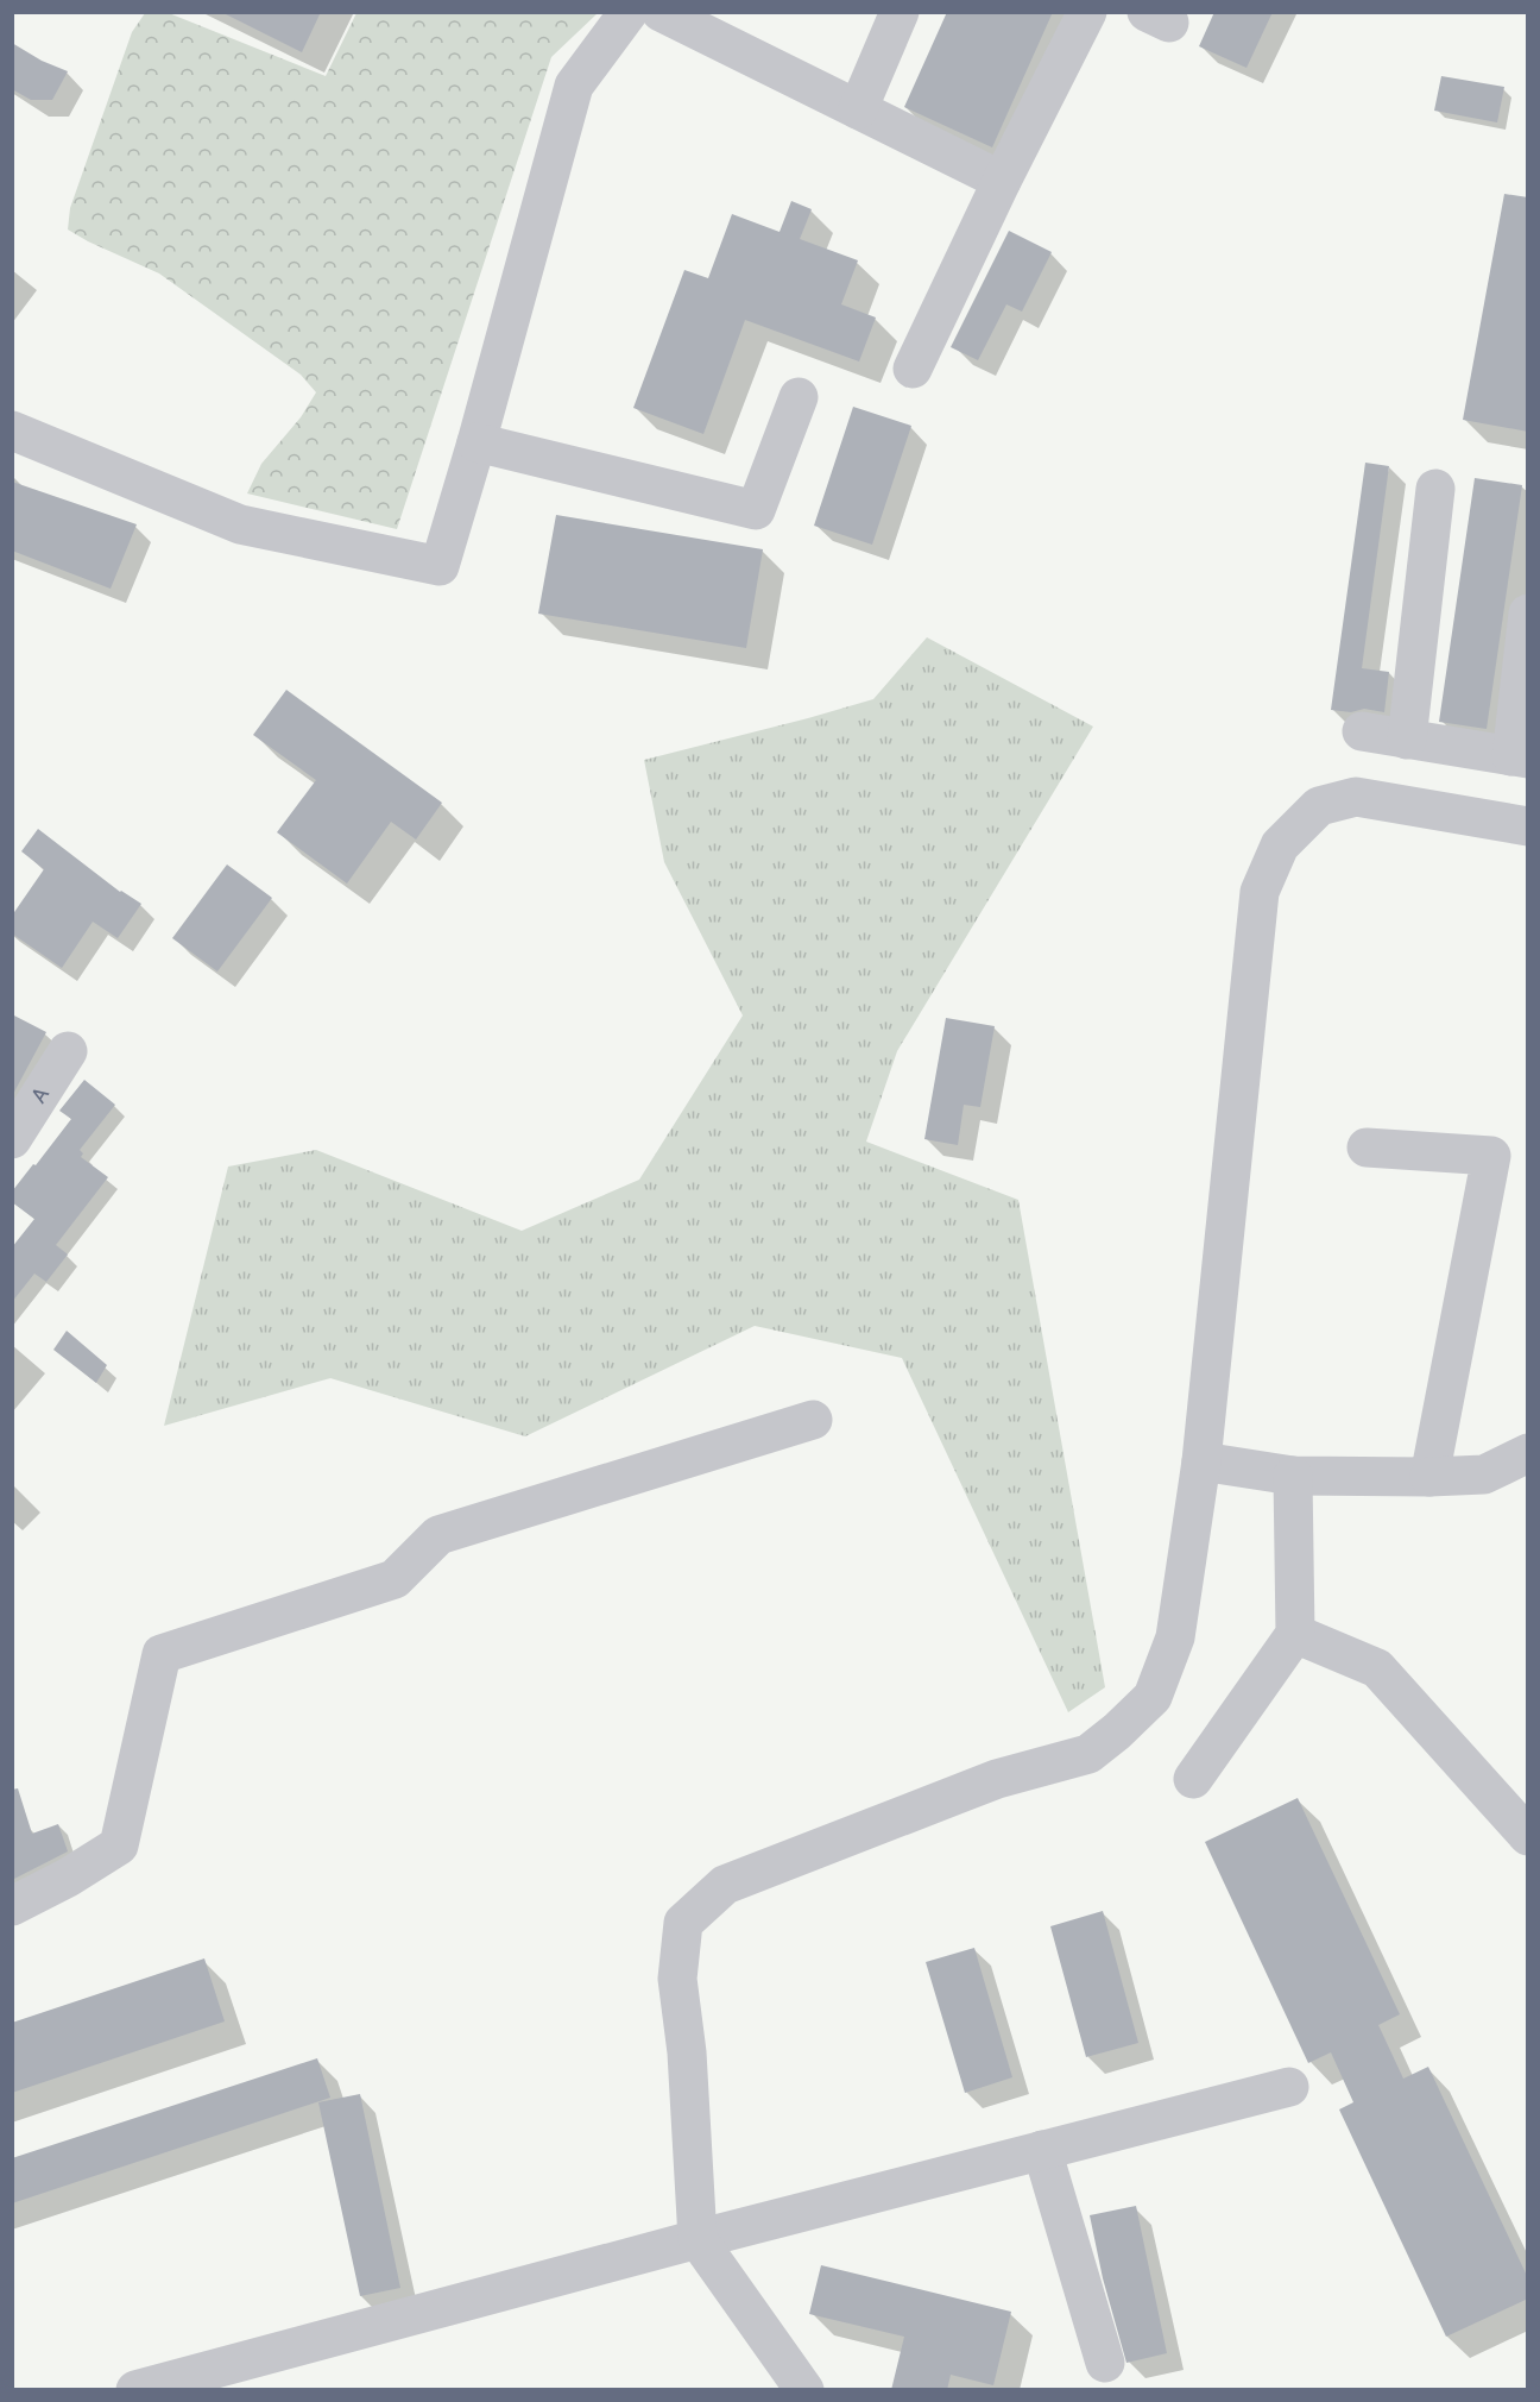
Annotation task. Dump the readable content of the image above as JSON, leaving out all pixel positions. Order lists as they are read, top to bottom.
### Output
{
  "streets": {
    "street": ["A"]
  }
}
